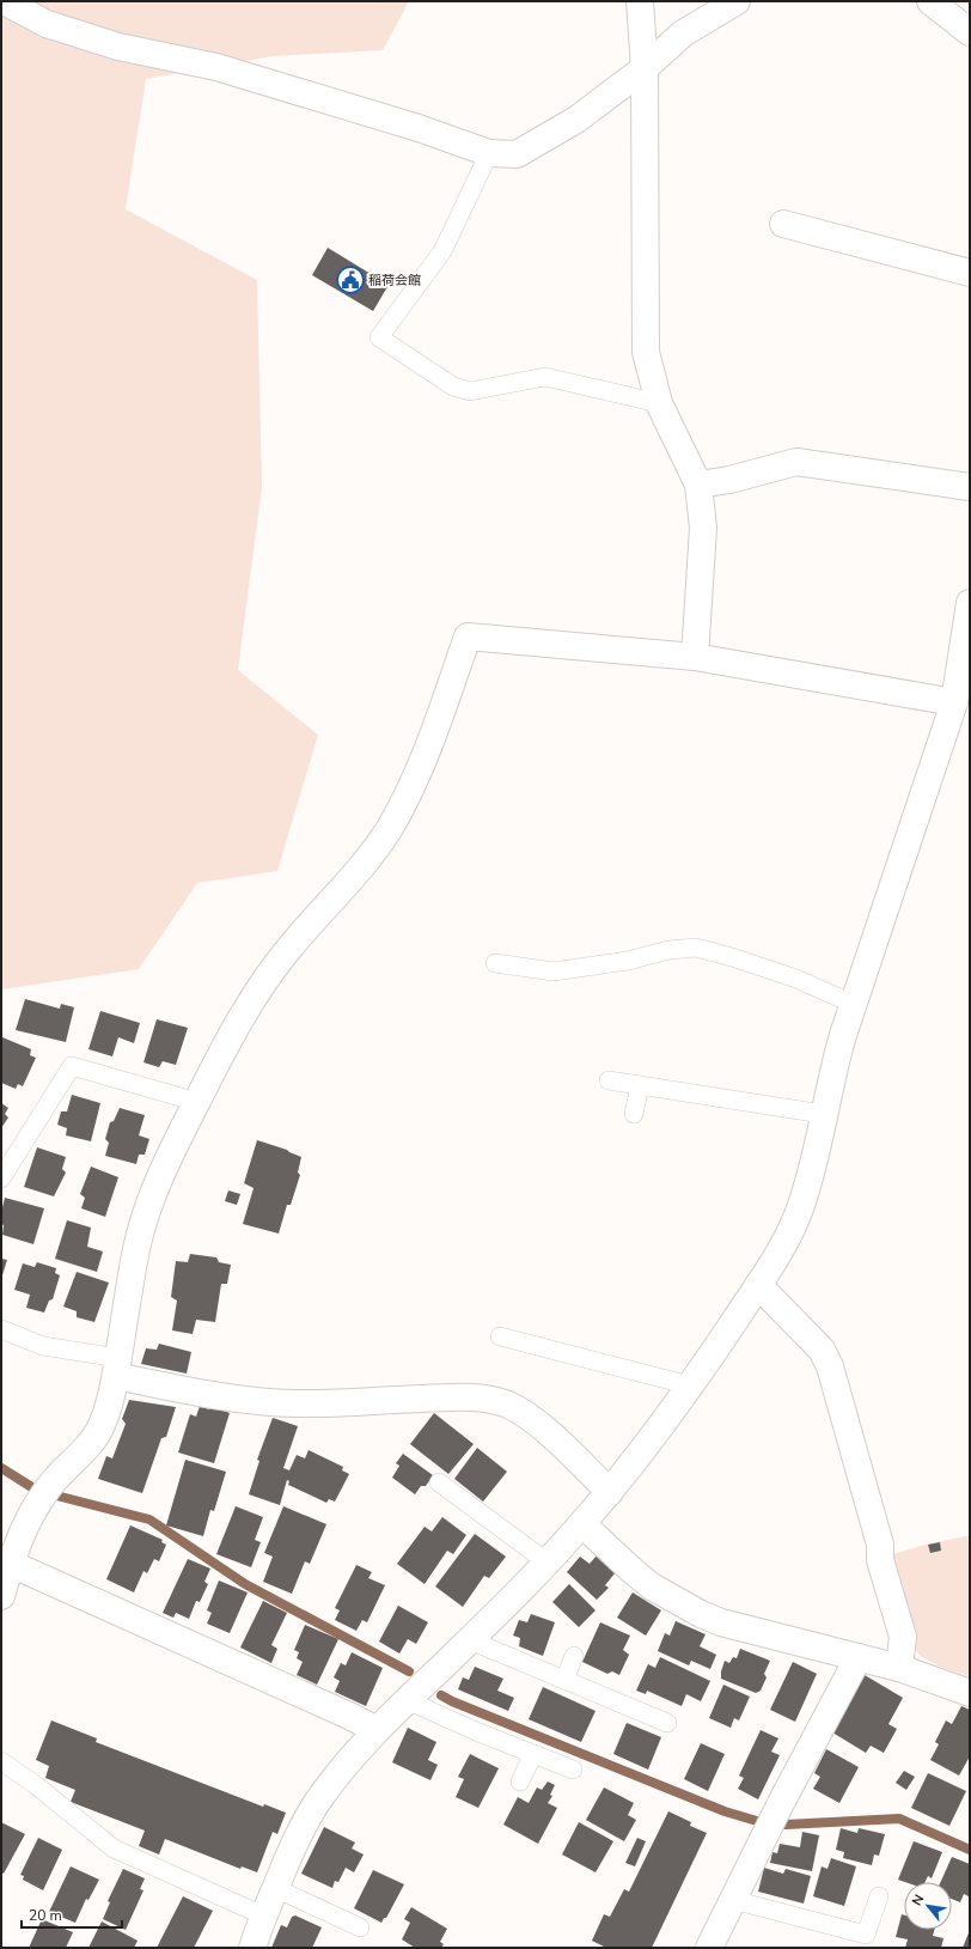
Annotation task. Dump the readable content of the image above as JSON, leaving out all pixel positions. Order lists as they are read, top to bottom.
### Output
{
  "places": {
    "public building": ["稲荷会館"]
  },
  "scale_bar": "20 m",
  "north": "top left"
}
